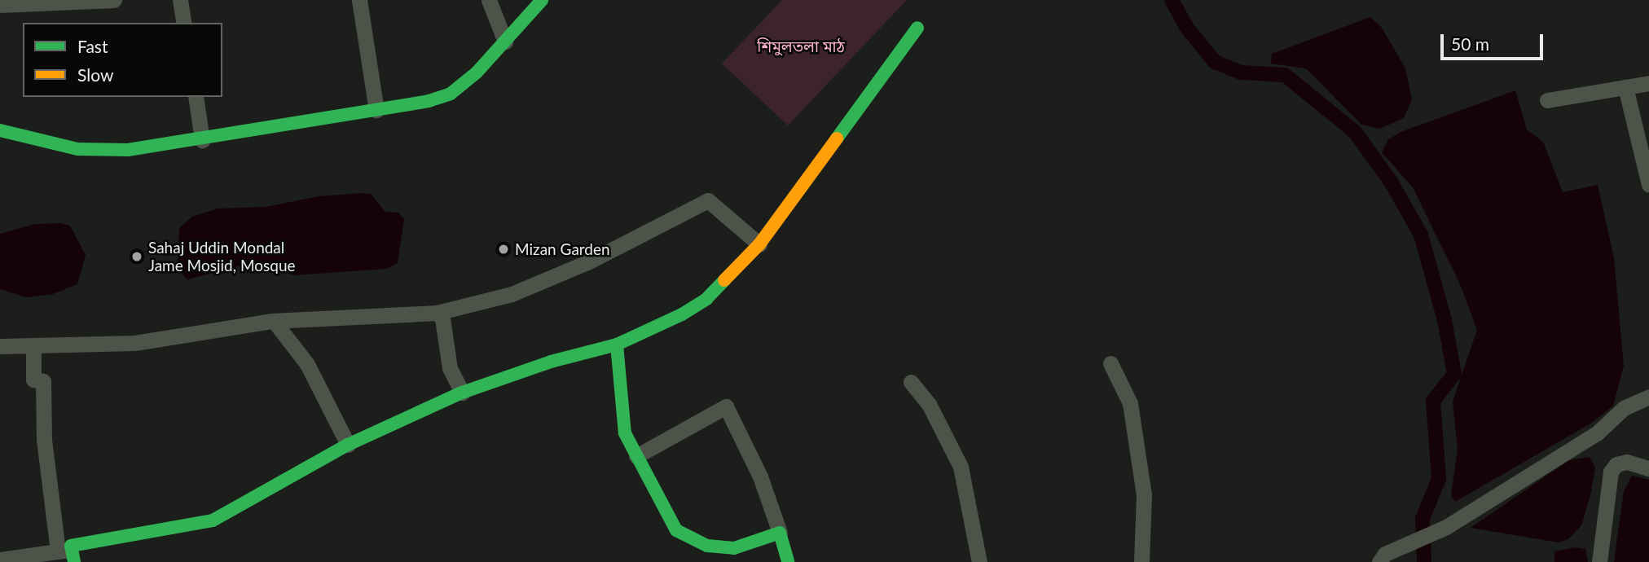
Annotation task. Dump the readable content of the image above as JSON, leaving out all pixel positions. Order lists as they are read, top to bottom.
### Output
{
  "parks": ["শিমুলতলা মাঠ"],
  "places": ["Mizan Garden", "Sahaj Uddin Mondal Jame Mosjid, Mosque"],
  "legend": ["Fast", "Slow"],
  "scale_bar": "50 m"
}
